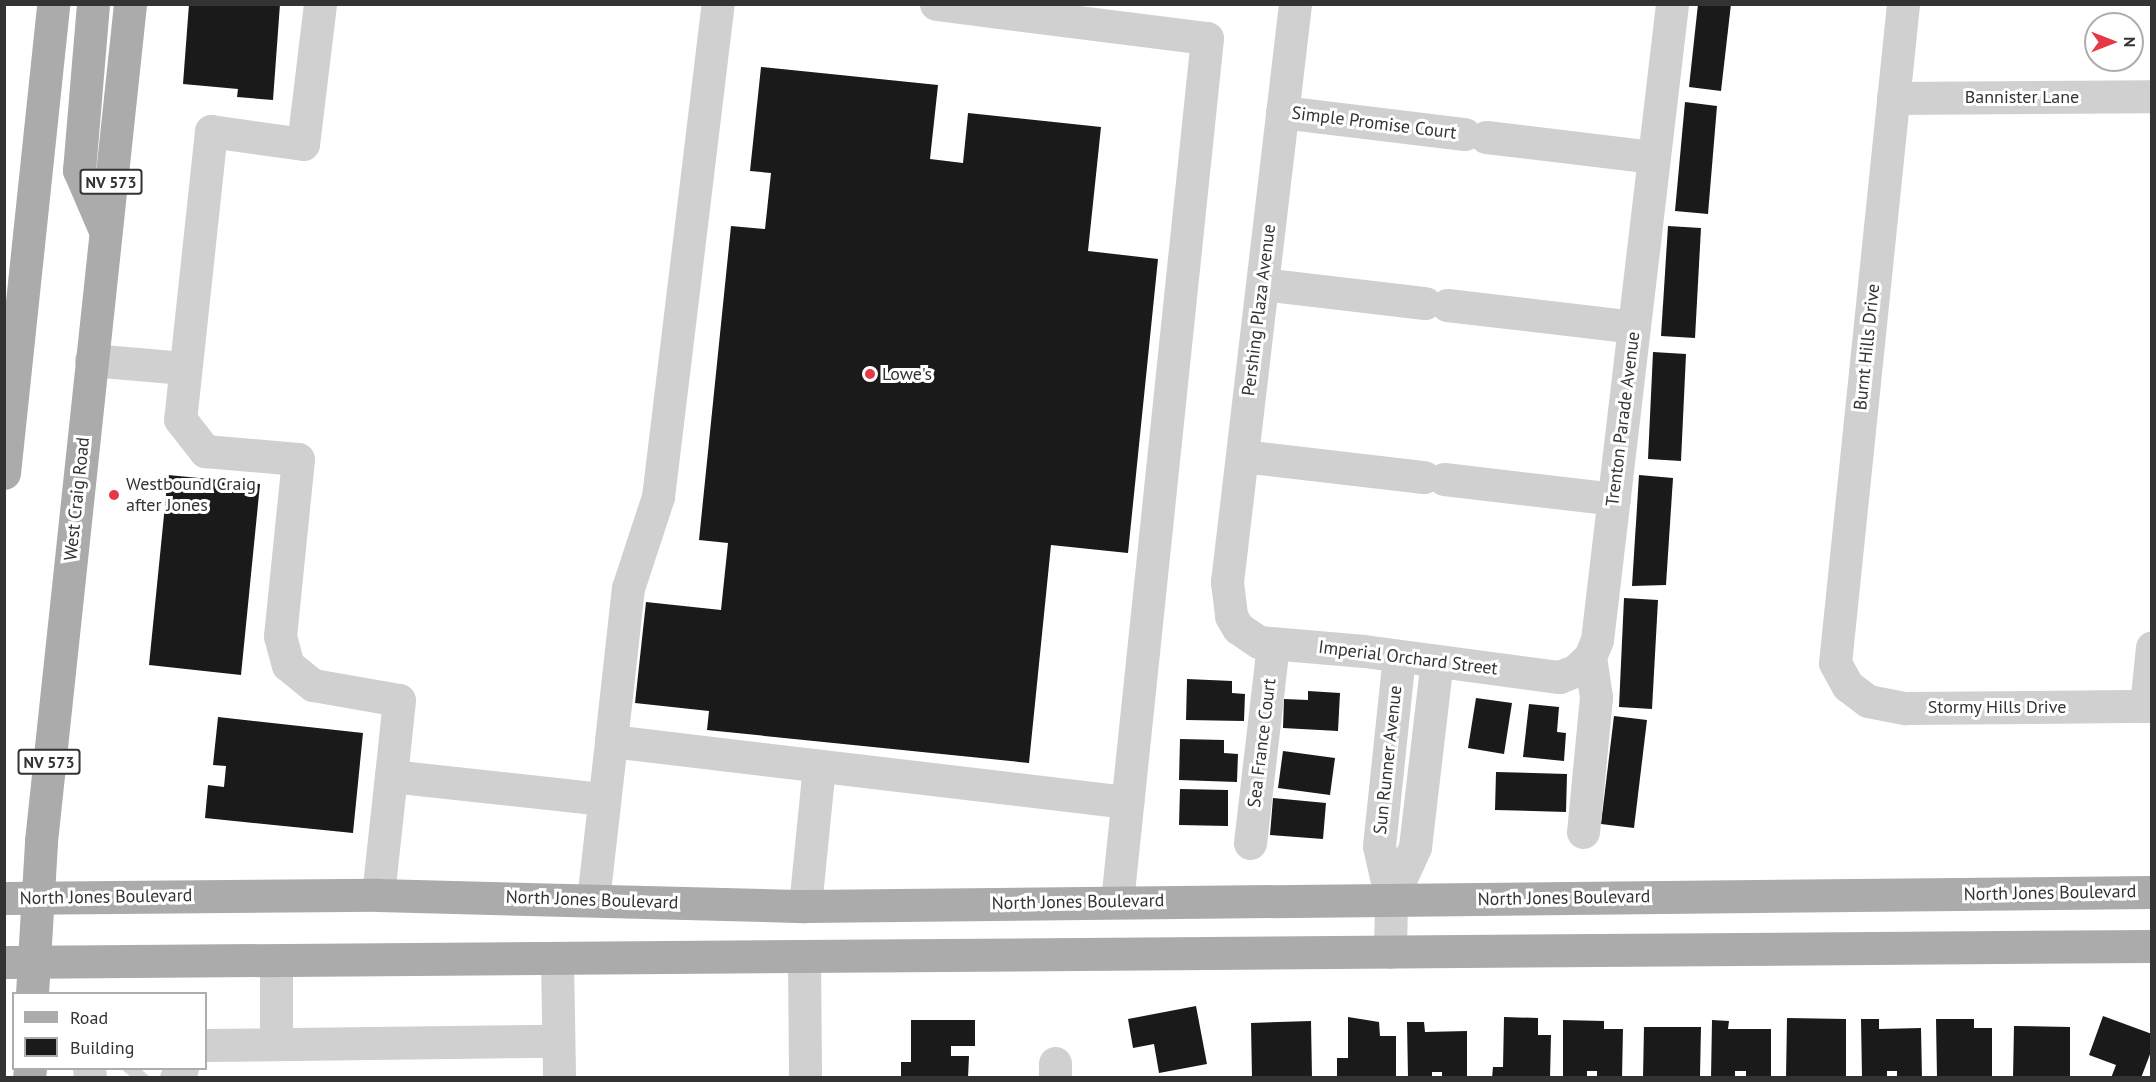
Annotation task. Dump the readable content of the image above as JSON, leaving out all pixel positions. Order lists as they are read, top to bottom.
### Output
{
  "streets": {
    "main road": ["NV 573", "West Craig Road", "North Jones Boulevard"],
    "street": [
      "Bannister Lane",
      "Simple Promise Court",
      "Pershing Plaza Avenue",
      "Burnt Hills Drive",
      "Trenton Parade Avenue",
      "Imperial Orchard Street",
      "Stormy Hills Drive",
      "Sea France Court",
      "Sun Runner Avenue"
    ]
  },
  "crossings": [
    ["Bannister Lane", "Burnt Hills Drive"],
    ["Simple Promise Court", "Pershing Plaza Avenue"],
    ["Simple Promise Court", "Trenton Parade Avenue"],
    ["Pershing Plaza Avenue", "Imperial Orchard Street"],
    ["Burnt Hills Drive", "Stormy Hills Drive"],
    ["Trenton Parade Avenue", "Imperial Orchard Street"],
    ["West Craig Road", "North Jones Boulevard"],
    ["Imperial Orchard Street", "Sea France Court"],
    ["Imperial Orchard Street", "Sun Runner Avenue"],
    ["Sun Runner Avenue", "North Jones Boulevard"]
  ],
  "places": ["Lowe's", "Westbound Craig after Jones"],
  "legend": ["Road", "Building"],
  "north": "right"
}
